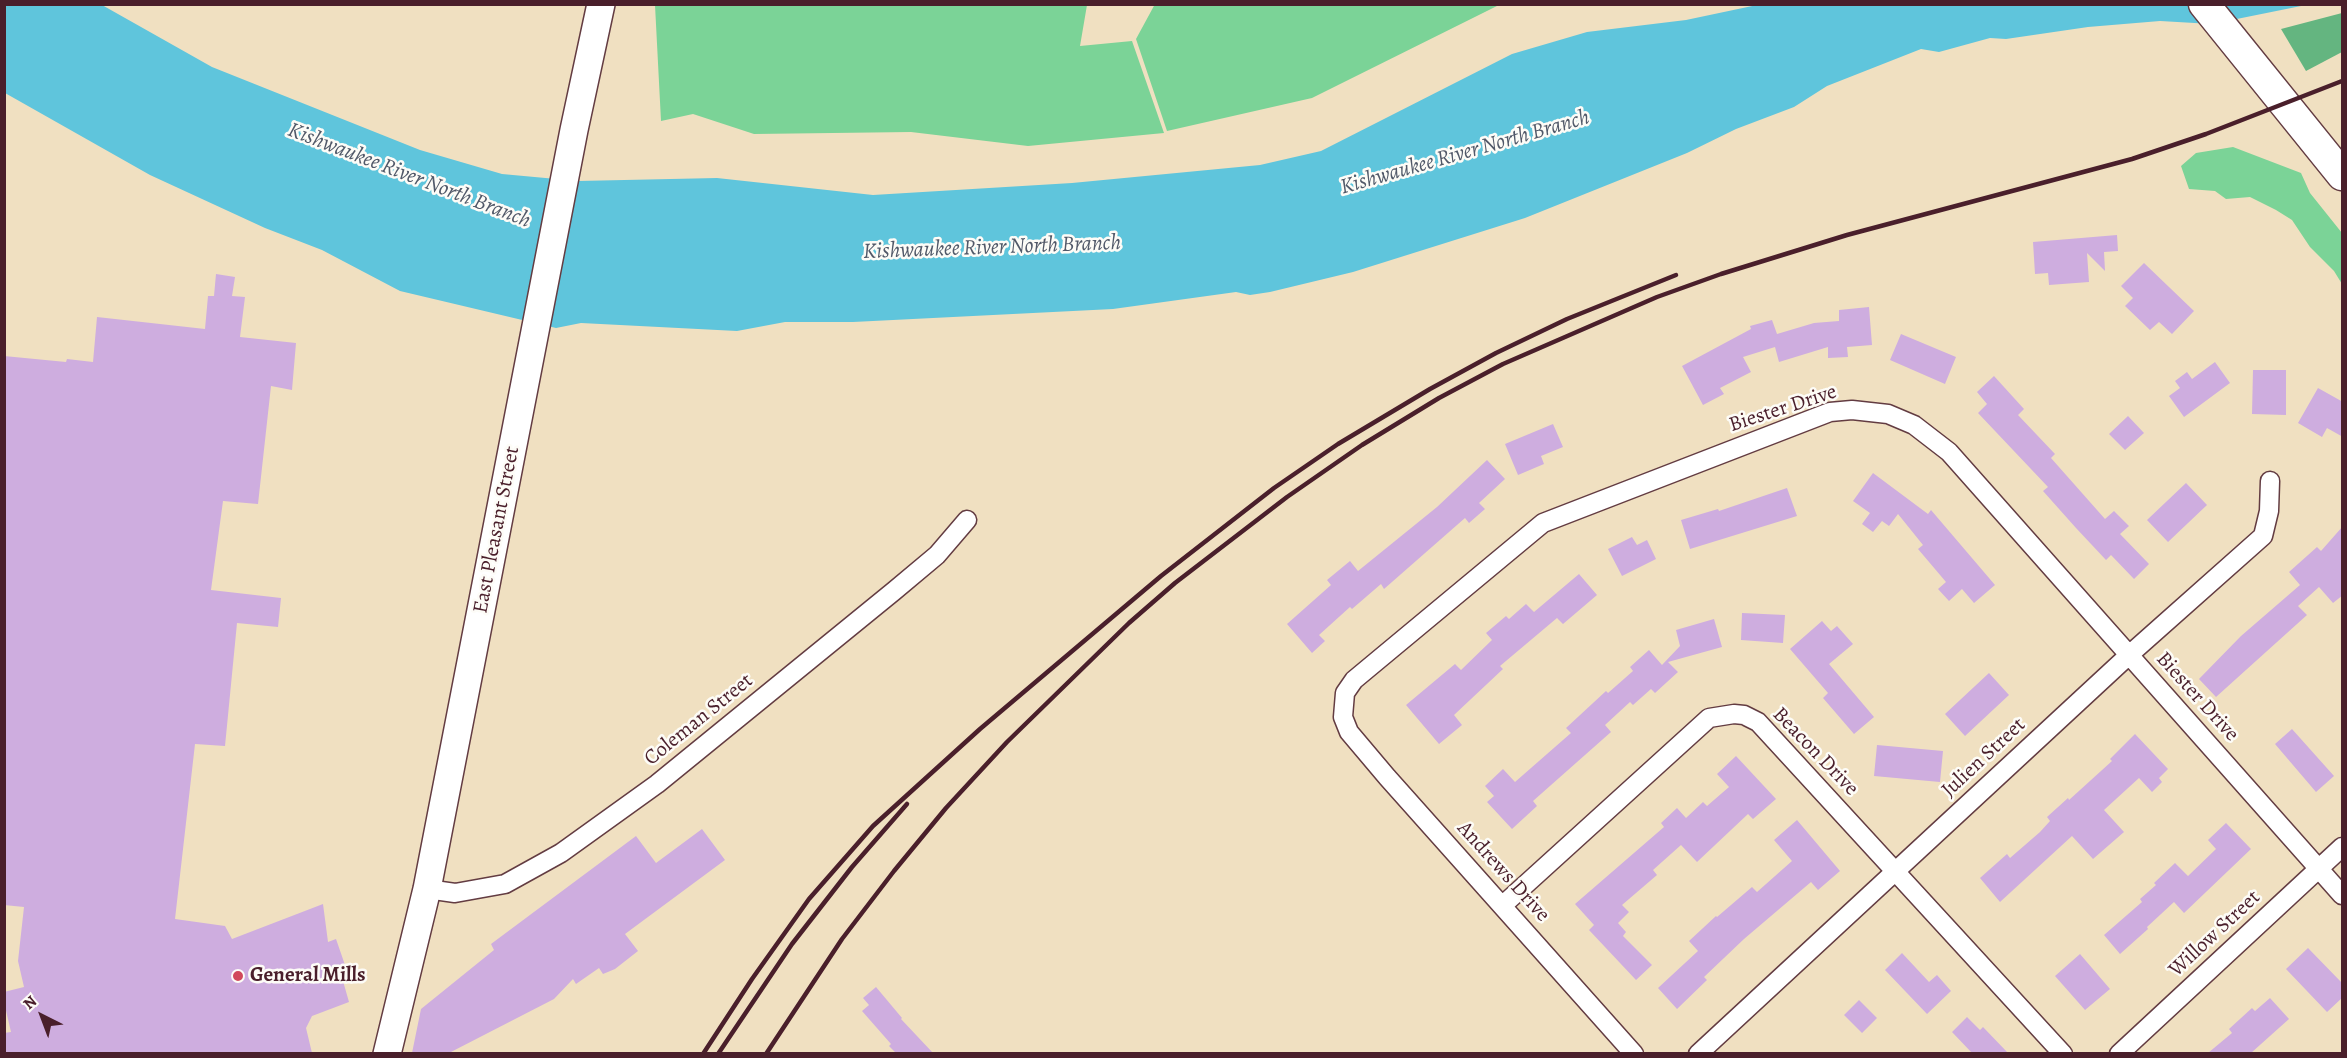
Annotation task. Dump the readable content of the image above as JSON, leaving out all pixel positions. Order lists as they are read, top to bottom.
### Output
{
  "streets": {
    "main road": ["East Pleasant Street"],
    "street": [
      "Biester Drive",
      "Coleman Street",
      "Beacon Drive",
      "Julien Street",
      "Andrews Drive",
      "Willow Street"
    ]
  },
  "crossings": [
    ["Biester Drive", "Julien Street"],
    ["Biester Drive", "Andrews Drive"],
    ["Biester Drive", "Willow Street"],
    ["East Pleasant Street", "Coleman Street"],
    ["Beacon Drive", "Julien Street"],
    ["Beacon Drive", "Andrews Drive"]
  ],
  "water": ["Kishwaukee River North Branch"],
  "places": ["General Mills"],
  "north": "top left"
}
